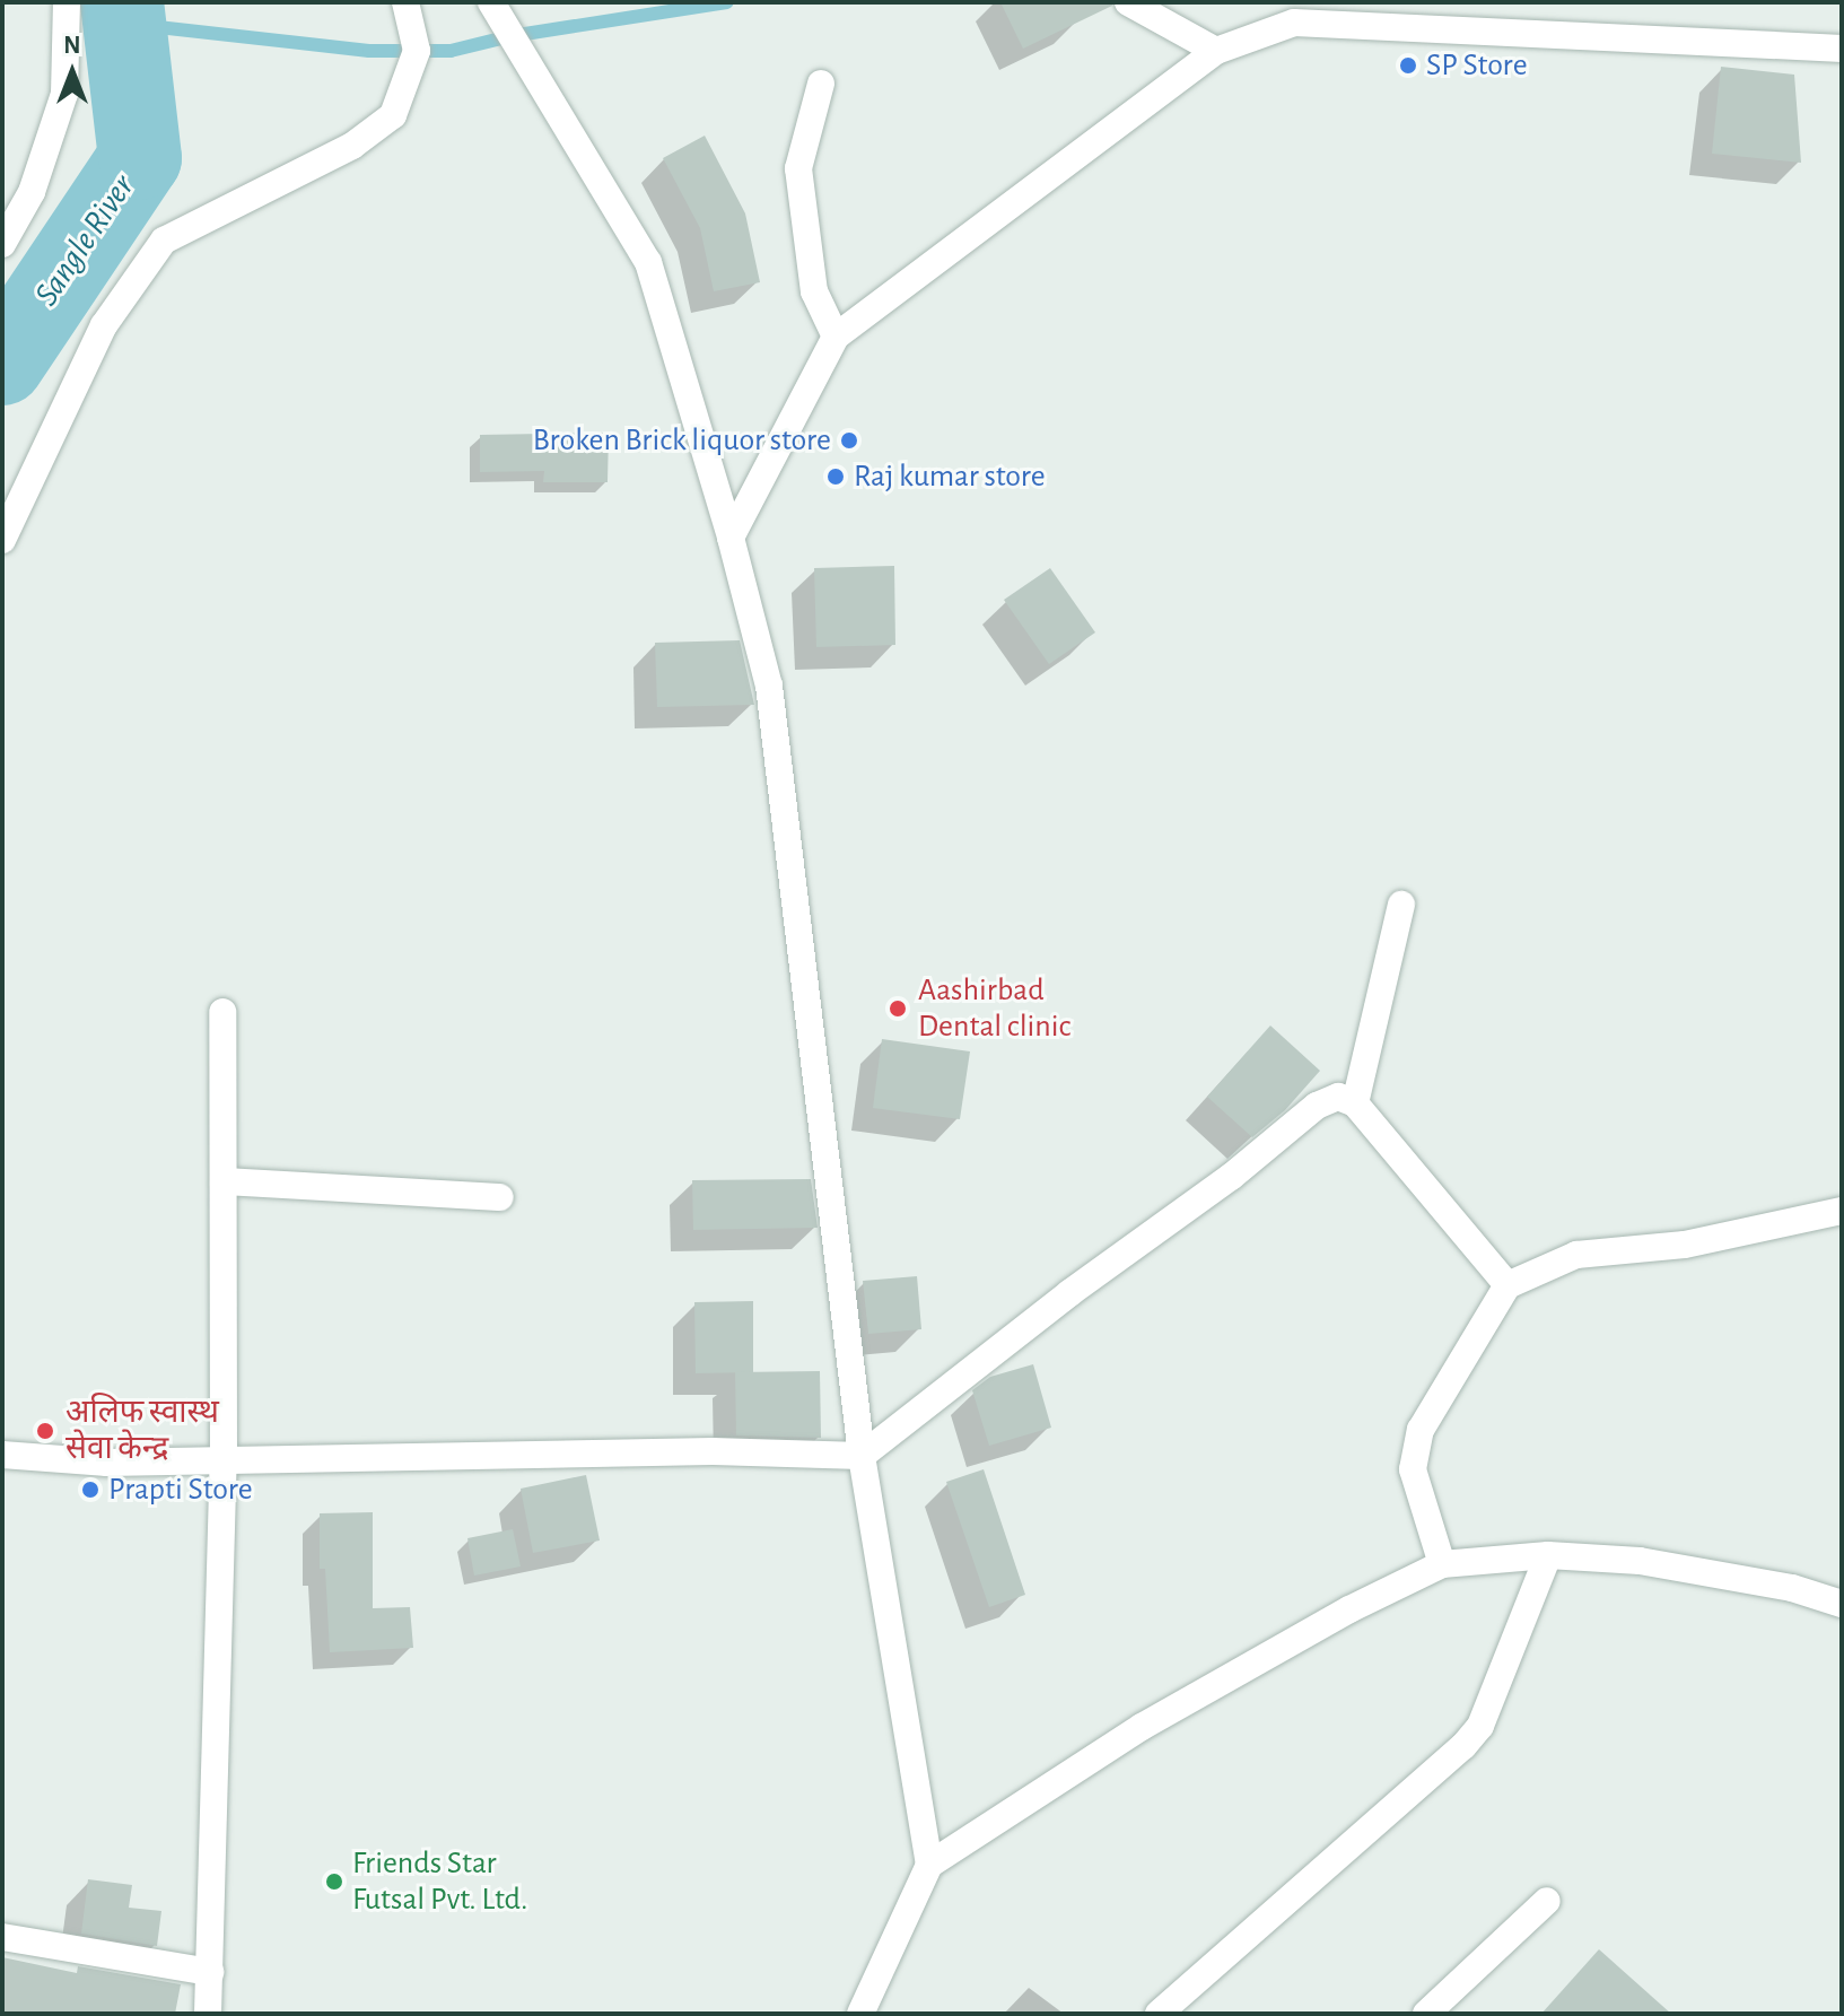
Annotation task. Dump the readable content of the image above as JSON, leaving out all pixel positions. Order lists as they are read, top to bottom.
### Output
{
  "water": ["Sangle River"],
  "places": [
    "SP Store",
    "Broken Brick liquor store",
    "Raj kumar store",
    "Aashirbad Dental clinic",
    "अलिफ स्वास्थ सेवा केन्द्र",
    "Prapti Store",
    "Friends Star Futsal Pvt. Ltd."
  ],
  "north": "top"
}
